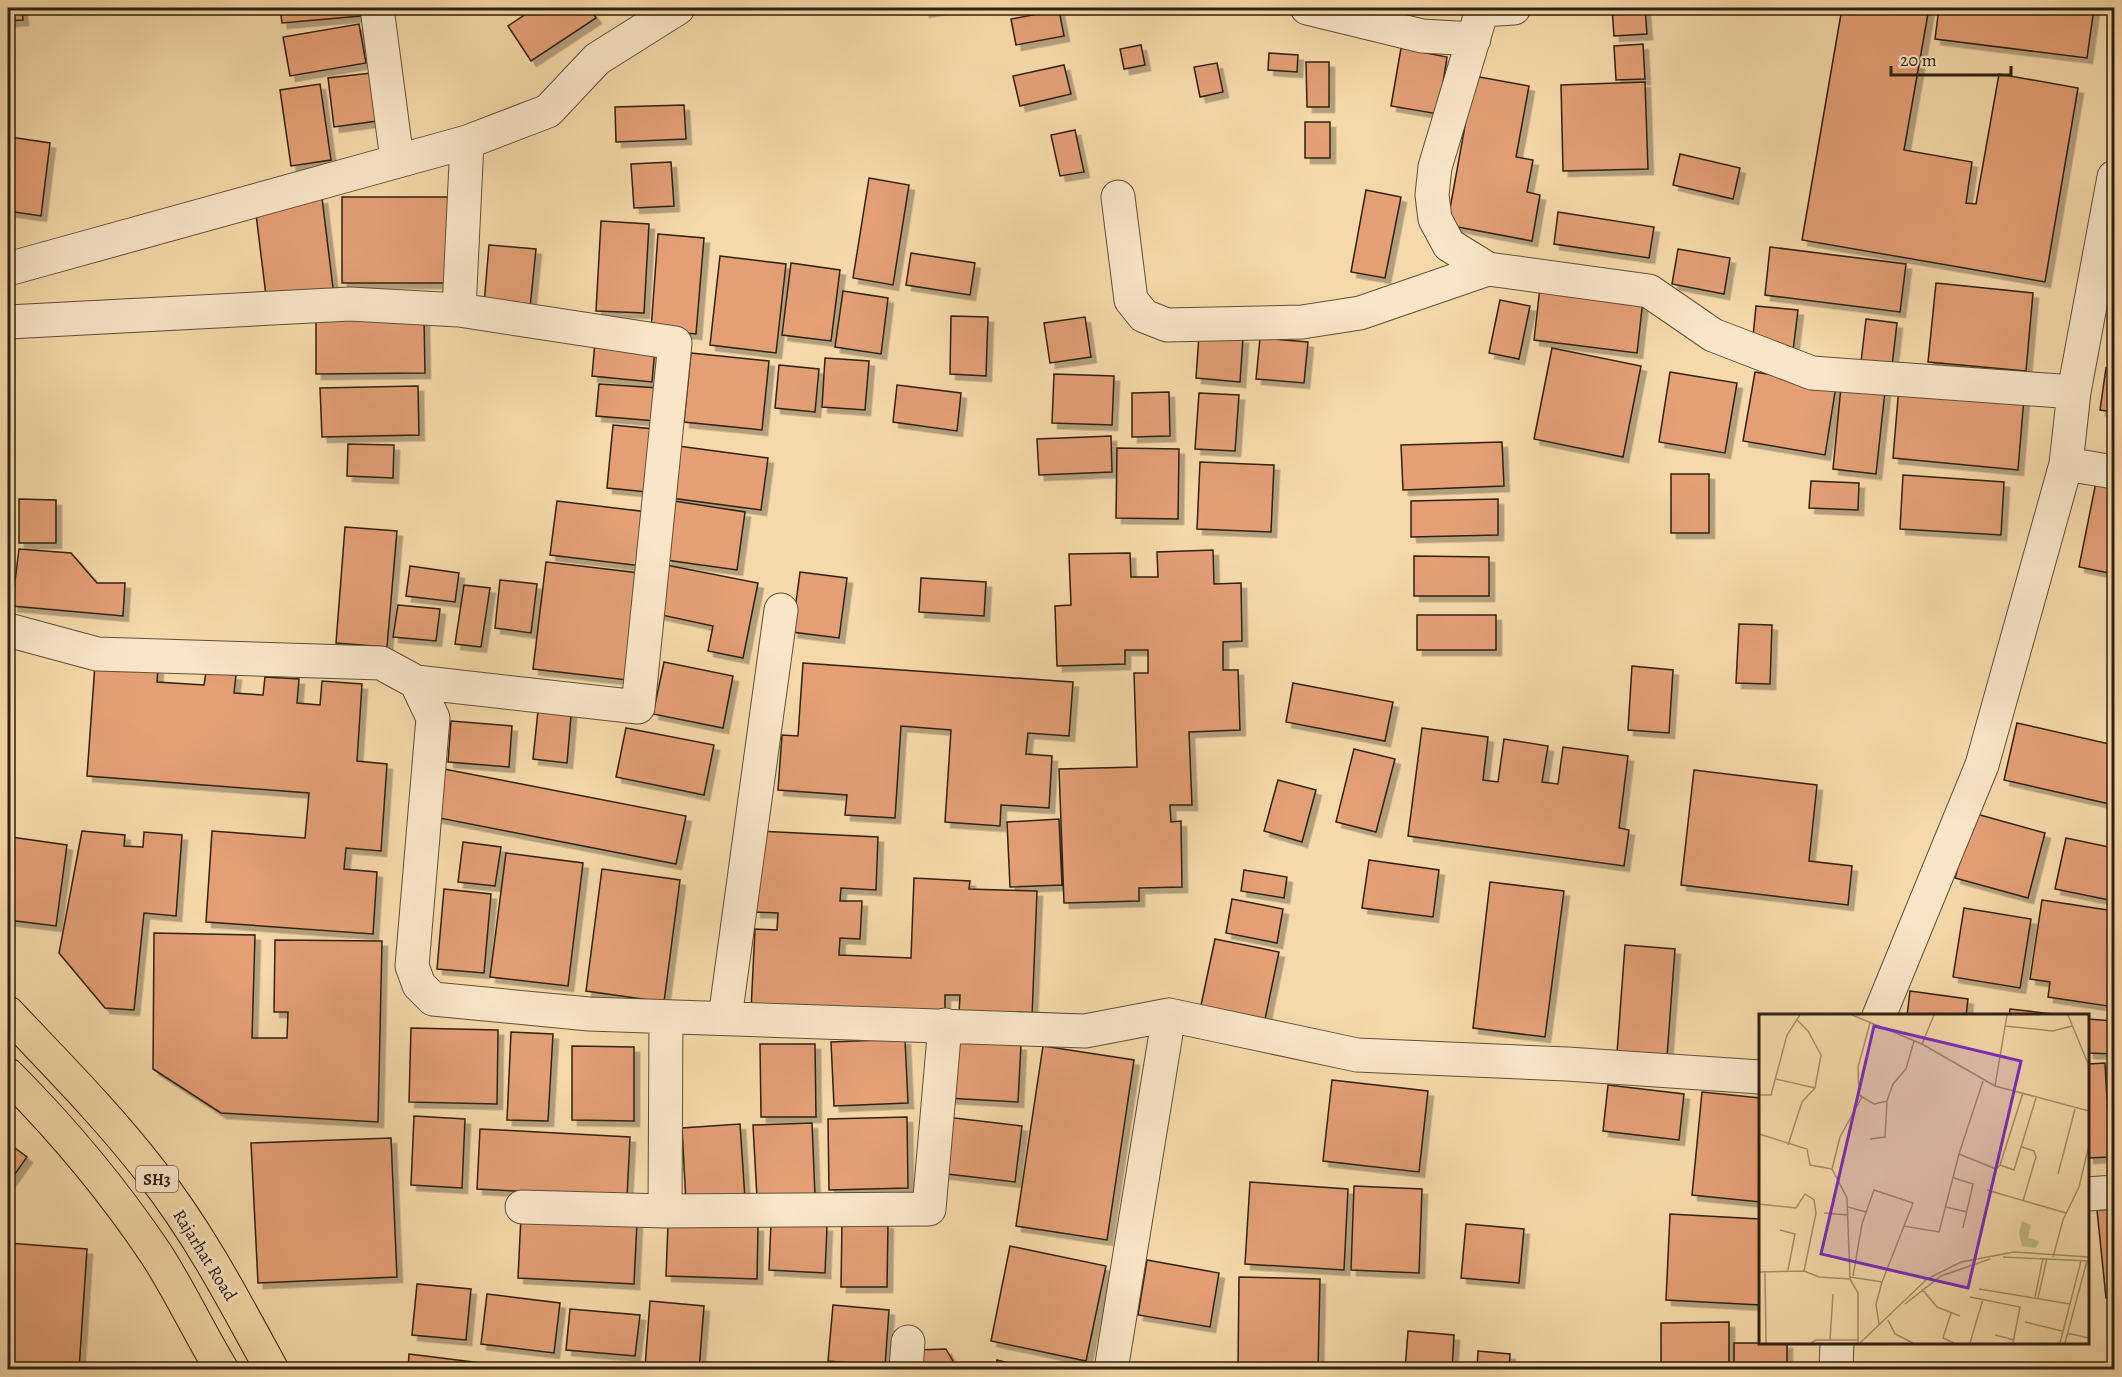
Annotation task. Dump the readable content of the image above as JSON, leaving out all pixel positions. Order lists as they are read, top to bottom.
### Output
{
  "streets": {
    "main road": ["SH3", "Rajarhat Road"]
  },
  "scale_bar": "20 m"
}
